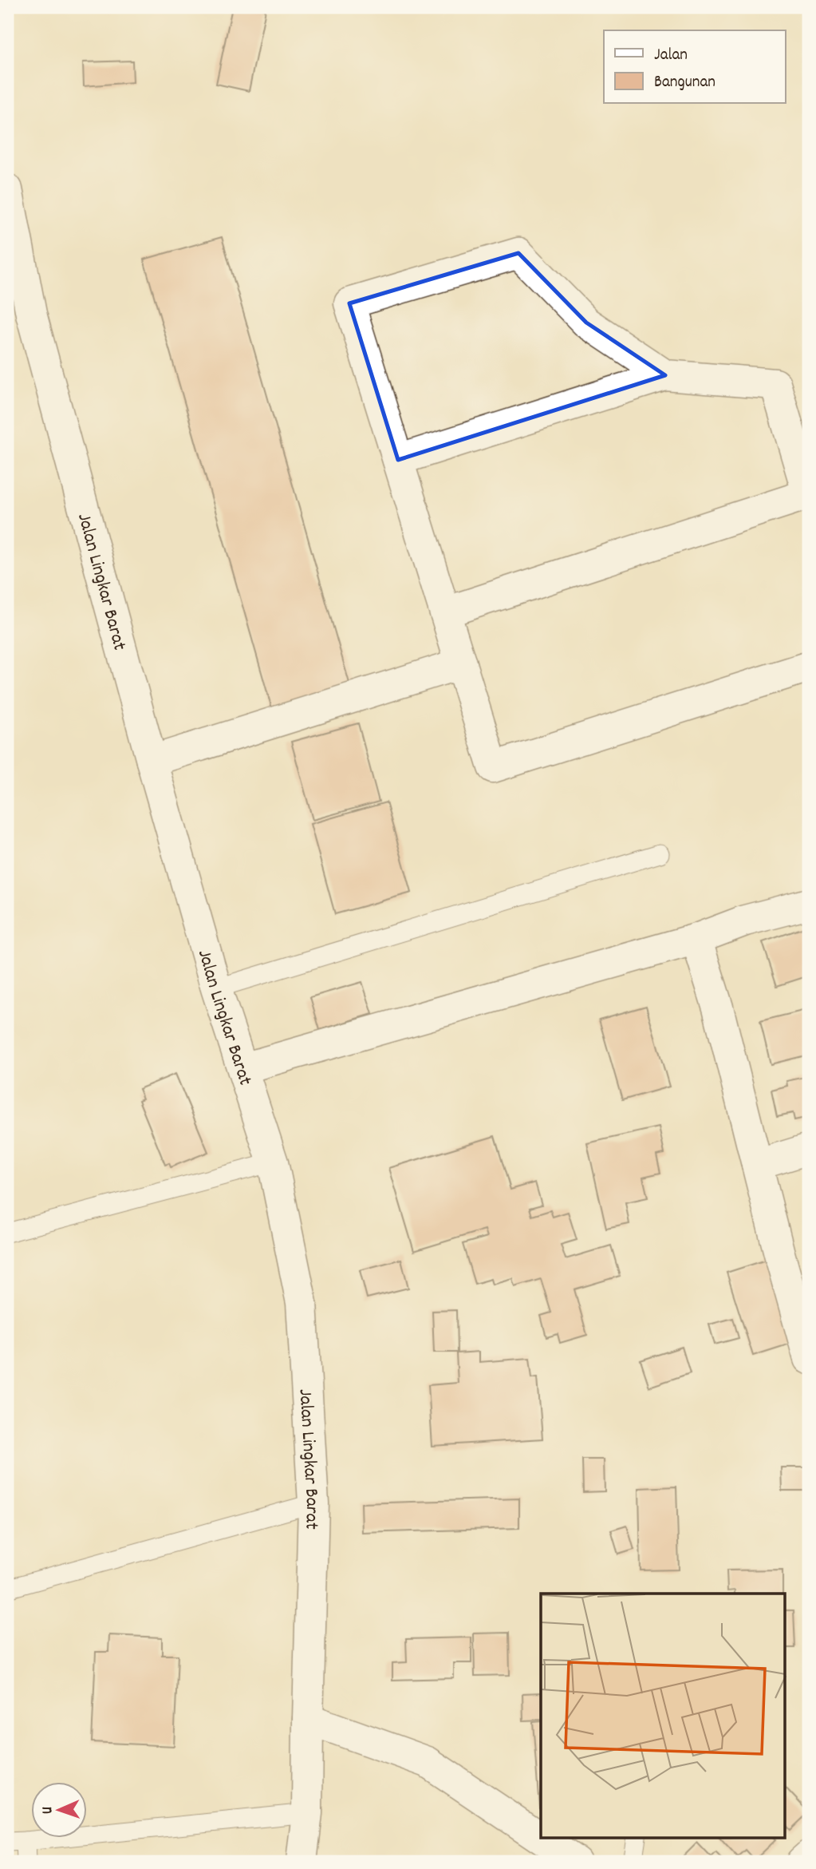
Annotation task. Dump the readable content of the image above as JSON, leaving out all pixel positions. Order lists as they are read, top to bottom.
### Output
{
  "streets": {
    "main road": ["Jalan Lingkar Barat"]
  },
  "legend": ["Jalan", "Bangunan"],
  "north": "left"
}
